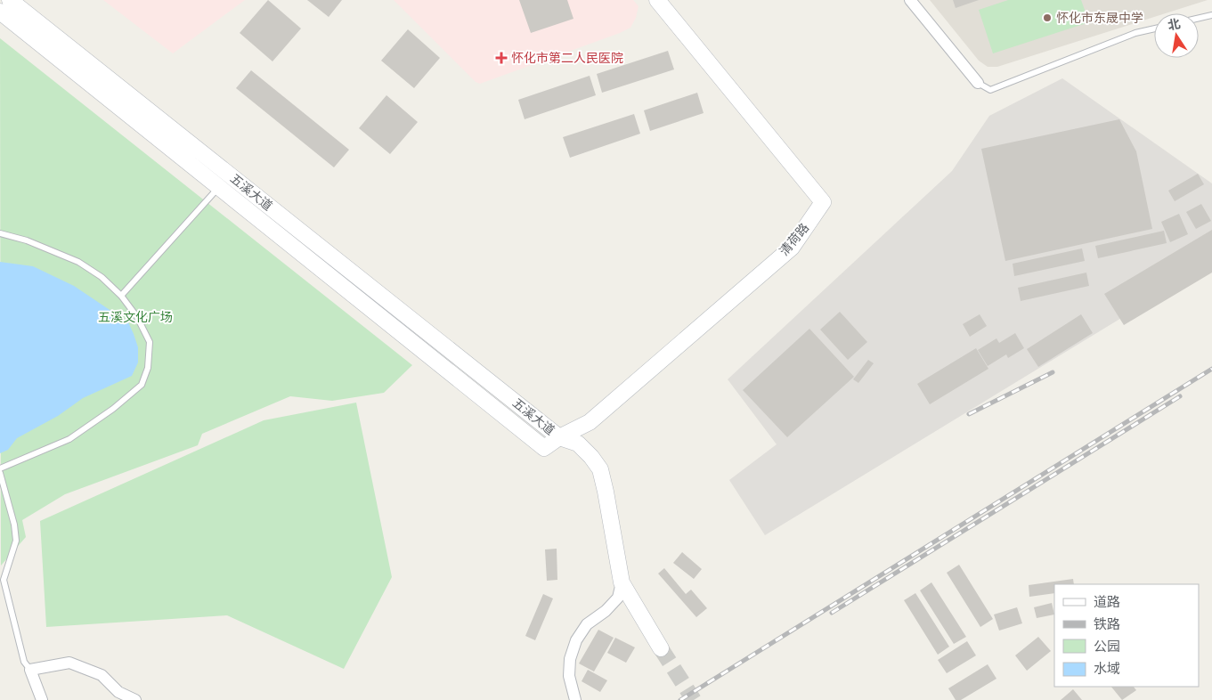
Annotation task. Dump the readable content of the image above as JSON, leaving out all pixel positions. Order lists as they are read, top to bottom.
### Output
{
  "streets": {
    "main road": ["五溪大道", "清荷路"]
  },
  "crossings": [
    ["五溪大道", "清荷路"]
  ],
  "parks": ["五溪文化广场"],
  "places": {
    "other": ["怀化市东晟中学"],
    "health": ["怀化市第二人民医院"]
  },
  "legend": [
    "道路",
    "铁路",
    "公园",
    "水域"
  ],
  "north": "top"
}
